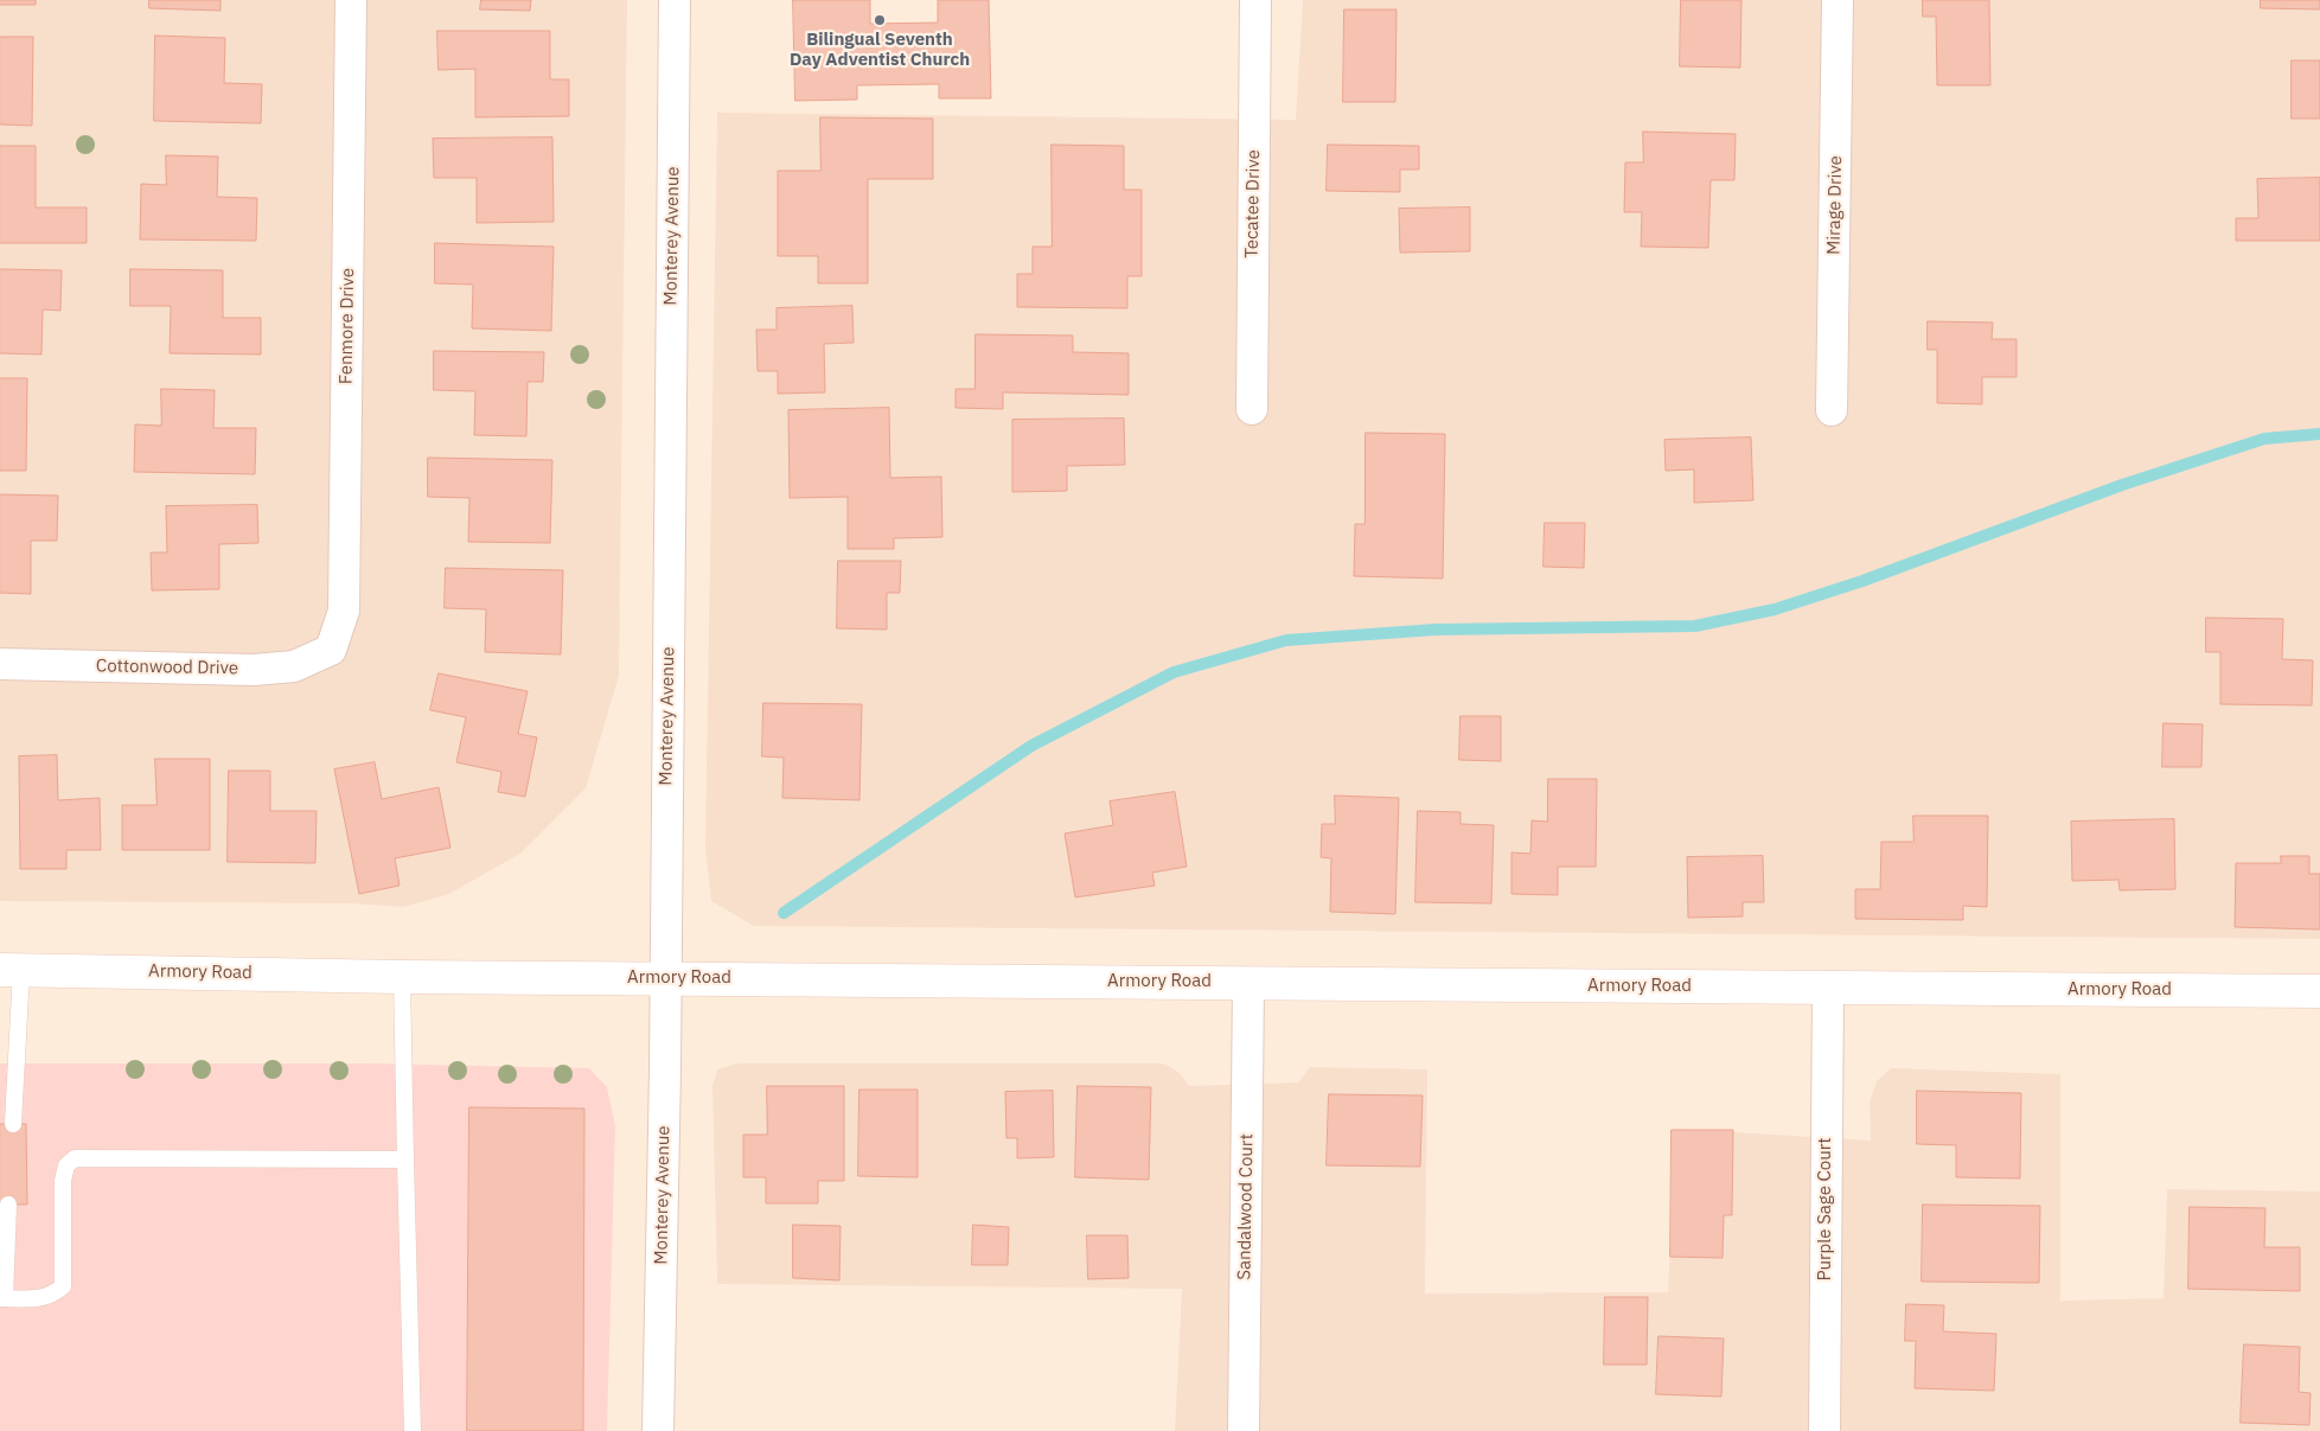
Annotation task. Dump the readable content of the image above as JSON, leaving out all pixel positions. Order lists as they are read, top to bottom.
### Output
{
  "streets": {
    "main road": ["Armory Road"],
    "street": [
      "Tecatee Drive",
      "Mirage Drive",
      "Monterey Avenue",
      "Fenmore Drive",
      "Cottonwood Drive",
      "Sandalwood Court",
      "Purple Sage Court"
    ]
  },
  "crossings": [
    ["Monterey Avenue", "Armory Road"],
    ["Fenmore Drive", "Cottonwood Drive"],
    ["Armory Road", "Sandalwood Court"],
    ["Armory Road", "Purple Sage Court"]
  ],
  "places": ["Bilingual Seventh Day Adventist Church"]
}
